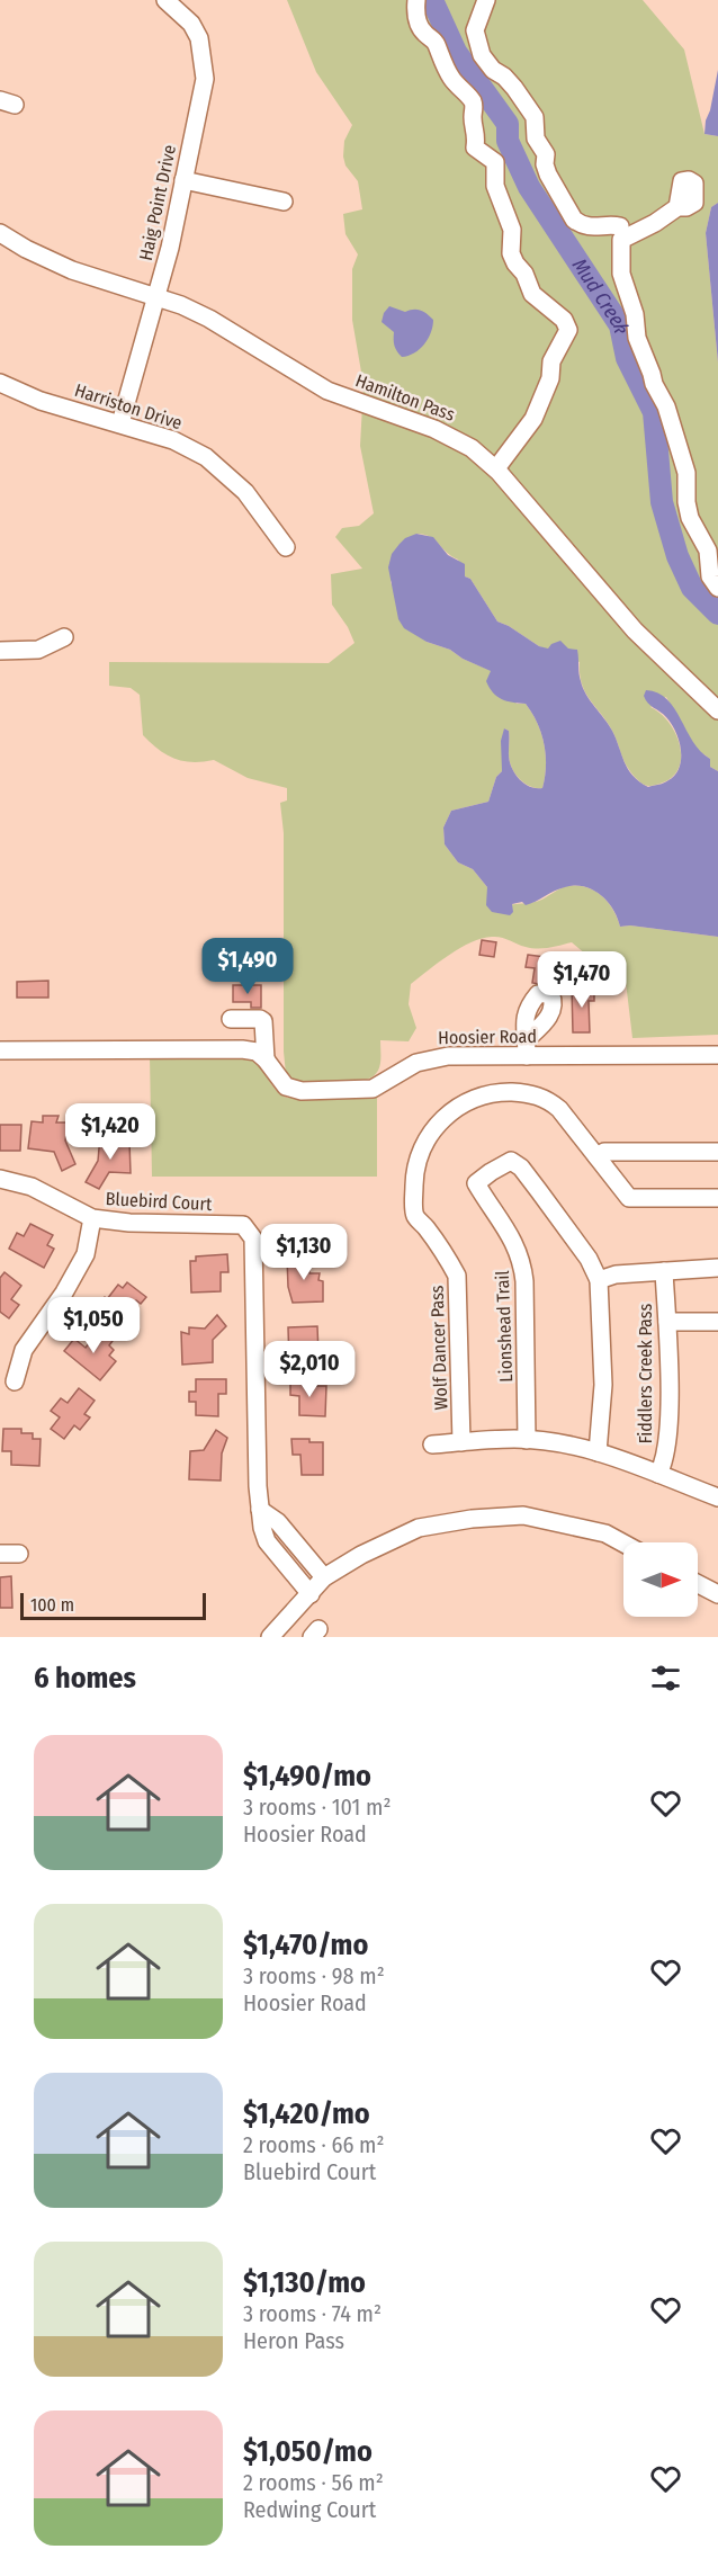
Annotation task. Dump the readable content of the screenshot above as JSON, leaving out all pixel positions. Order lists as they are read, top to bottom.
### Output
{
  "streets": {
    "street": [
      "Haig Point Drive",
      "Hamilton Pass",
      "Harriston Drive",
      "Hoosier Road",
      "Bluebird Court",
      "Lionshead Trail",
      "Wolf Dancer Pass",
      "Fiddlers Creek Pass"
    ]
  },
  "crossings": [
    ["Haig Point Drive", "Hamilton Pass"],
    ["Haig Point Drive", "Harriston Drive"]
  ],
  "water": ["Mud Creek"],
  "scale_bar": "100 m",
  "north": "right",
  "page": {
    "price": [
      "$1,490",
      "$1,470",
      "$1,420",
      "$1,130",
      "$1,050",
      "$2,010"
    ],
    "scale": "100 m",
    "heading": "6 homes",
    "list": [
      {
        "name": "$1,490/mo",
        "note": "3 rooms · 101 m² · Hoosier Road"
      },
      {
        "name": "$1,470/mo",
        "note": "3 rooms · 98 m² · Hoosier Road"
      },
      {
        "name": "$1,420/mo",
        "note": "2 rooms · 66 m² · Bluebird Court"
      },
      {
        "name": "$1,130/mo",
        "note": "3 rooms · 74 m² · Heron Pass"
      },
      {
        "name": "$1,050/mo",
        "note": "2 rooms · 56 m² · Redwing Court"
      }
    ]
  }
}
